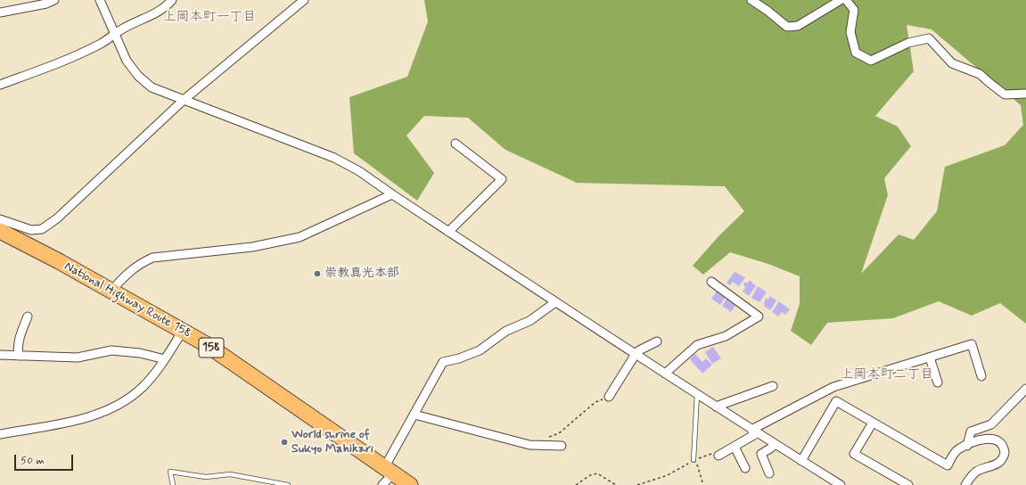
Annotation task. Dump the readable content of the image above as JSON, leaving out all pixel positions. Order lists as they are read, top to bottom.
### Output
{
  "streets": {
    "highway": ["National Highway Route 158", "158"]
  },
  "districts": ["上岡本町一丁目", "上岡本町二丁目"],
  "places": ["崇教真光本部", "World shrine of Sukyo Mahikari"],
  "scale_bar": "50 m"
}
